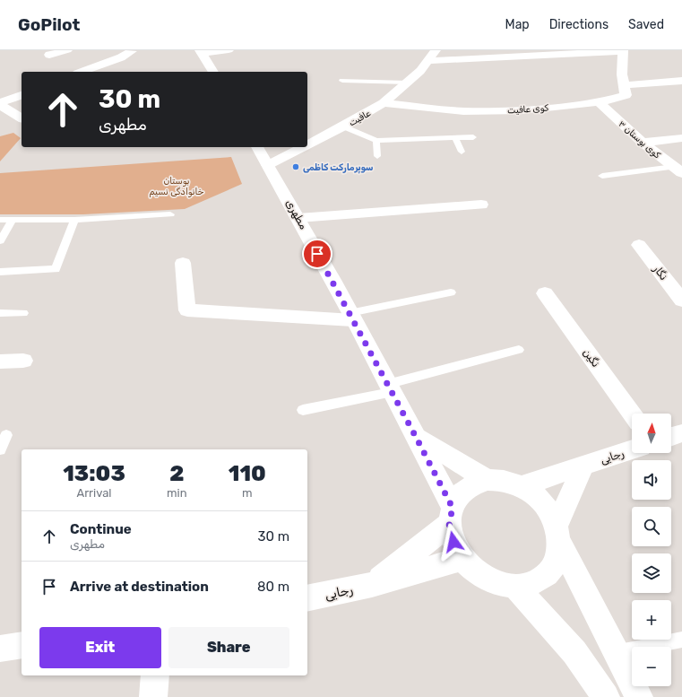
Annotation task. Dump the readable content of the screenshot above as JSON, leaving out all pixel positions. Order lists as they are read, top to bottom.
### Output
{
  "streets": {
    "street": [
      "کوی عافیت",
      "عافیت",
      "کوی بوستان ۳",
      "مطهری",
      "نگار",
      "نگین",
      "رجایی"
    ]
  },
  "crossings": [
    ["کوی عافیت", "عافیت"],
    ["کوی عافیت", "کوی بوستان ۳"],
    ["عافیت", "مطهری"],
    ["مطهری", "رجایی"]
  ],
  "parks": ["بوستان خانوادگی نسیم"],
  "places": ["سوپرمارکت کاظمی"],
  "north": "top",
  "page": {
    "header": "GoPilot",
    "nav": ["Map", "Directions", "Saved"],
    "turn": ["30 m", "مطهری"],
    "map_buttons": ["+", "−"],
    "eta": [
      "13:03",
      "Arrival",
      "2",
      "min",
      "110",
      "m"
    ],
    "list": [
      {
        "name": "Continue",
        "note": "مطهری",
        "value": "30 m"
      },
      {
        "name": "Arrive at destination",
        "value": "80 m"
      }
    ],
    "buttons": ["Exit", "Share"]
  }
}
